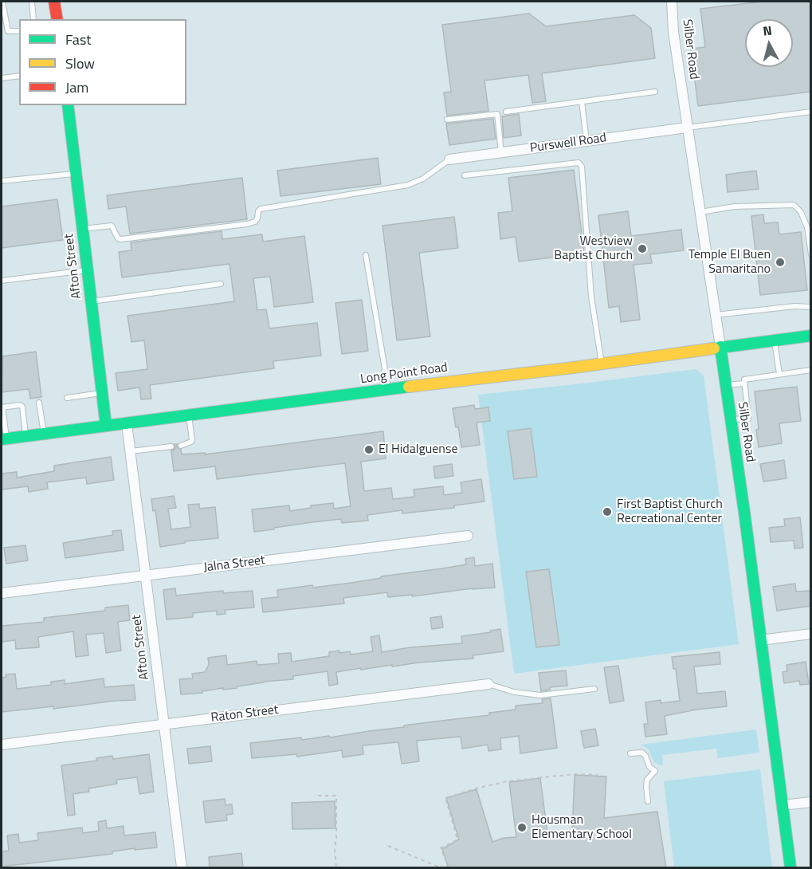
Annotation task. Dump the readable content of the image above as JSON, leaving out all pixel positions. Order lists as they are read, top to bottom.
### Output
{
  "streets": {
    "street": [
      "Silber Road",
      "Purswell Road",
      "Afton Street",
      "Long Point Road",
      "Jalna Street",
      "Raton Street"
    ]
  },
  "crossings": [
    ["Silber Road", "Purswell Road"],
    ["Silber Road", "Long Point Road"],
    ["Afton Street", "Long Point Road"],
    ["Afton Street", "Jalna Street"],
    ["Afton Street", "Raton Street"]
  ],
  "places": [
    "Westview Baptist Church",
    "Temple El Buen Samaritano",
    "El Hidalguense",
    "First Baptist Church Recreational Center",
    "Housman Elementary School"
  ],
  "legend": ["Fast", "Slow", "Jam"],
  "north": "top"
}
